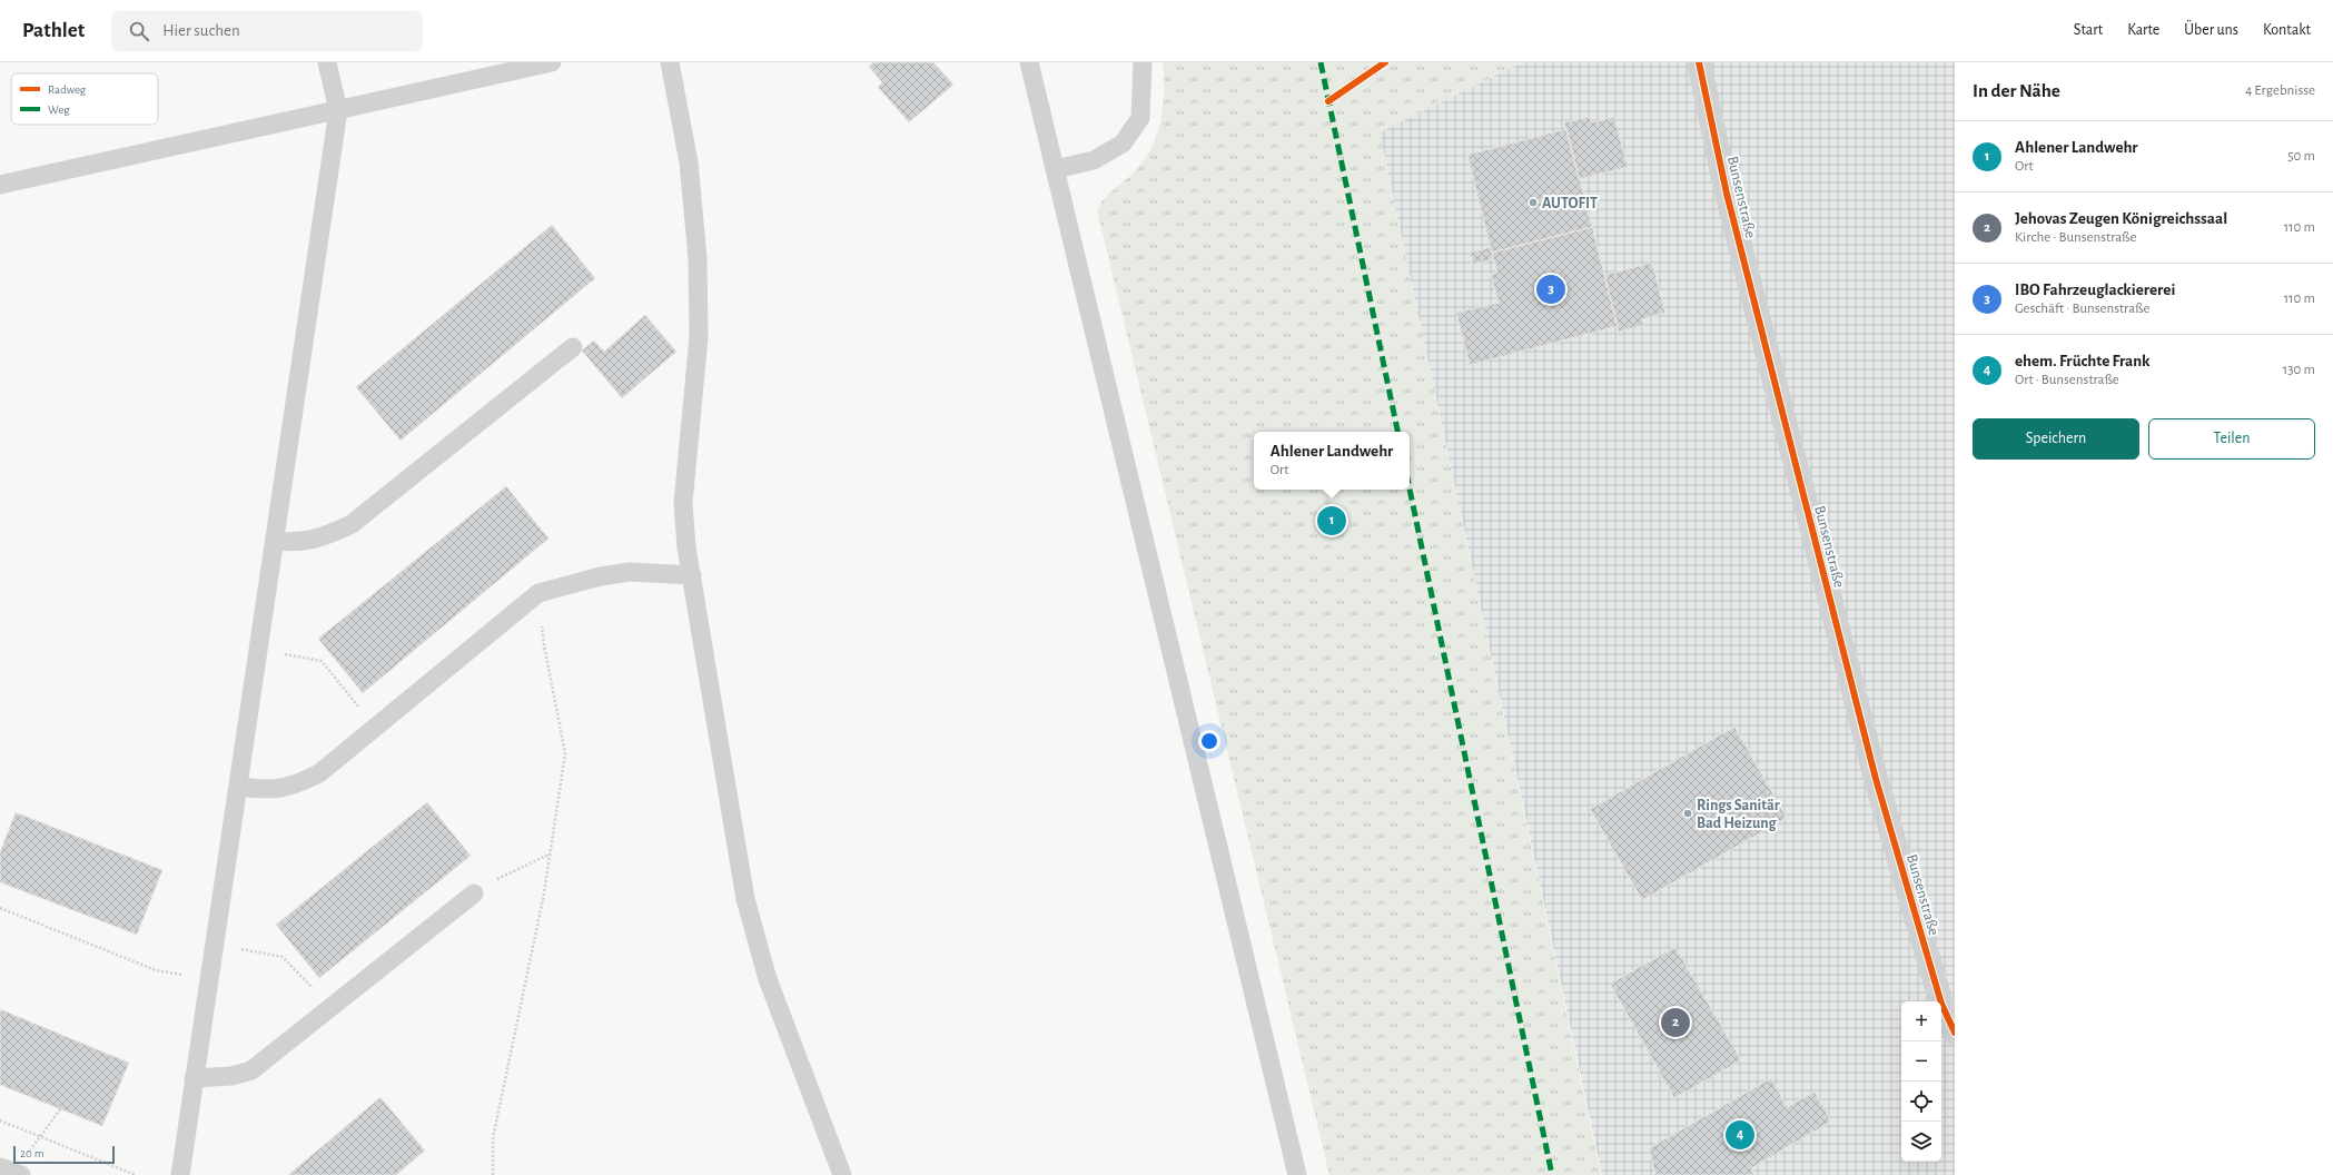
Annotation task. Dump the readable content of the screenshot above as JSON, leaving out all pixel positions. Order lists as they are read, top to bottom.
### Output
{
  "streets": {
    "street": ["Bunsenstraße"]
  },
  "places": ["AUTOFIT", "Rings Sanitär Bad Heizung"],
  "legend": ["Radweg", "Weg"],
  "scale_bar": "20 m",
  "page": {
    "header": "Pathlet",
    "search": "Hier suchen",
    "nav": [
      "Start",
      "Karte",
      "Über uns",
      "Kontakt"
    ],
    "heading": ["In der Nähe", "4 Ergebnisse"],
    "list": [
      {
        "mark": "1",
        "name": "Ahlener Landwehr",
        "note": "Ort",
        "value": "50 m"
      },
      {
        "mark": "2",
        "name": "Jehovas Zeugen Königreichssaal",
        "note": "Kirche · Bunsenstraße",
        "value": "110 m"
      },
      {
        "mark": "3",
        "name": "IBO Fahrzeuglackiererei",
        "note": "Geschäft · Bunsenstraße",
        "value": "110 m"
      },
      {
        "mark": "4",
        "name": "ehem. Früchte Frank",
        "note": "Ort · Bunsenstraße",
        "value": "130 m"
      }
    ],
    "pins": [
      "3",
      "1",
      "2",
      "4"
    ],
    "buttons": ["Speichern", "Teilen"],
    "popup": ["Ahlener Landwehr", "Ort"],
    "map_buttons": ["+", "−"],
    "scale": "20 m"
  }
}
